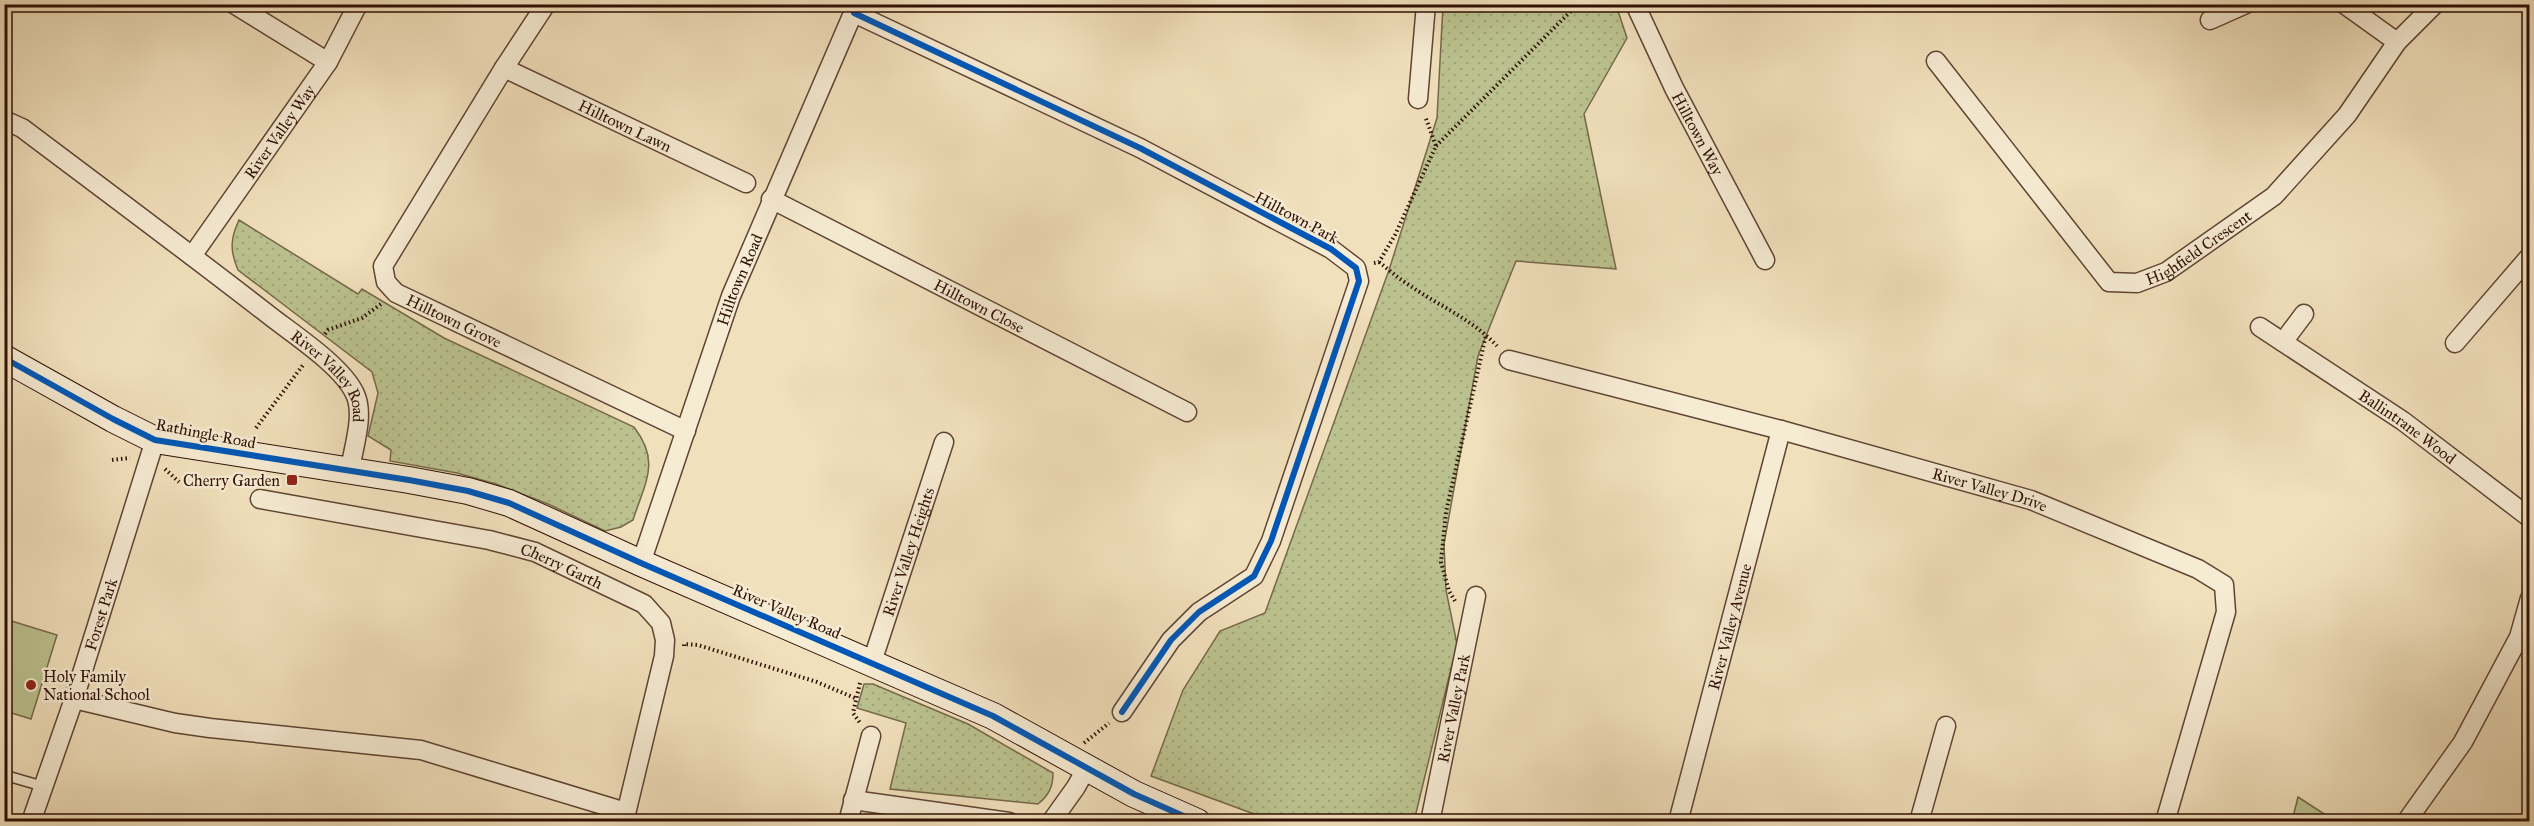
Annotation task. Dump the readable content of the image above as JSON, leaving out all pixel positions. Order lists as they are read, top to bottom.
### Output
{
  "streets": {
    "street": [
      "Hilltown Lawn",
      "River Valley Way",
      "Hilltown Way",
      "Hilltown Park",
      "Highfield Crescent",
      "Hilltown Road",
      "Hilltown Close",
      "Hilltown Grove",
      "River Valley Road",
      "Ballintrane Wood",
      "Rathingle Road",
      "River Valley Drive",
      "River Valley Heights",
      "Cherry Garth",
      "Forest Park",
      "River Valley Avenue",
      "River Valley Park"
    ]
  },
  "crossings": [
    ["Hilltown Lawn", "Hilltown Grove"],
    ["River Valley Way", "River Valley Road"],
    ["Hilltown Park", "Hilltown Road"],
    ["Hilltown Road", "Hilltown Close"],
    ["Hilltown Road", "Hilltown Grove"],
    ["Hilltown Road", "River Valley Road"],
    ["River Valley Road", "Rathingle Road"],
    ["River Valley Road", "River Valley Heights"],
    ["Rathingle Road", "Forest Park"],
    ["River Valley Drive", "River Valley Avenue"],
    ["Cherry Garth", "Forest Park"]
  ],
  "places": {
    "transit": ["Cherry Garden"],
    "other": ["Holy Family National School"]
  }
}
